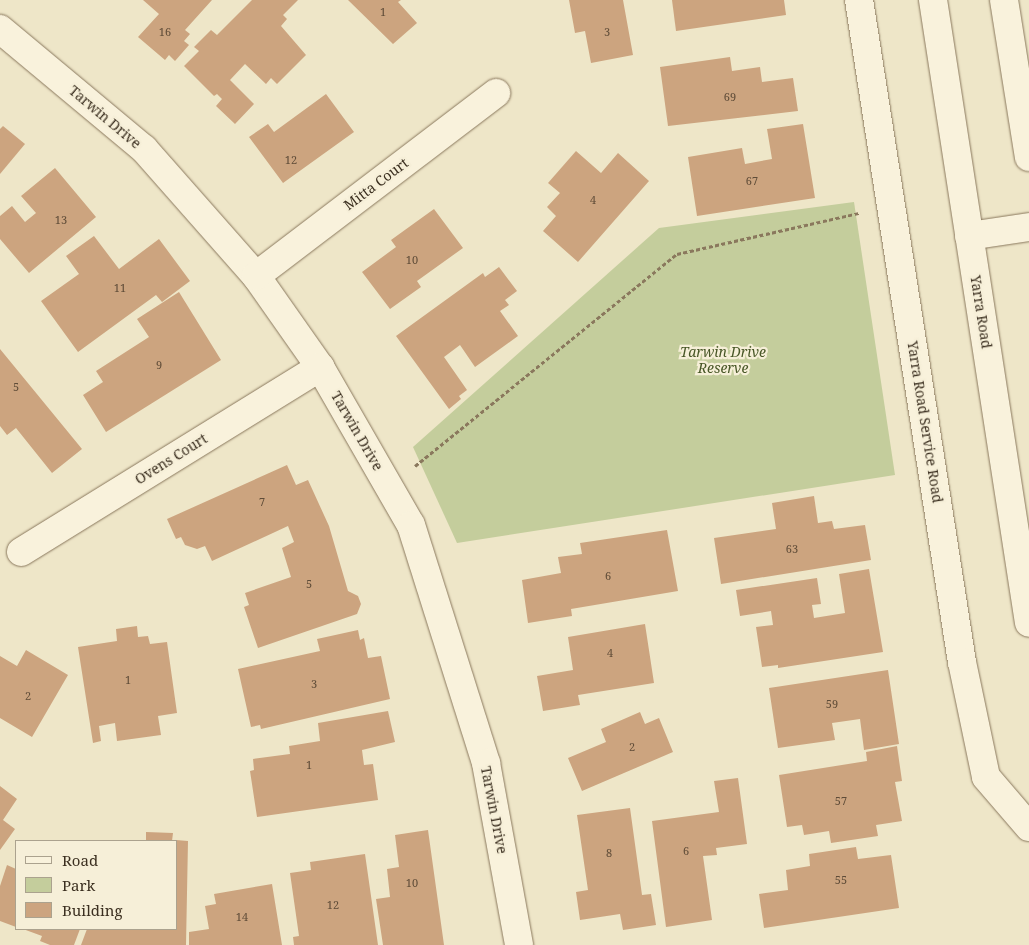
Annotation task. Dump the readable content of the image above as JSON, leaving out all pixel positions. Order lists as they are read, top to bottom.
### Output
{
  "streets": {
    "street": [
      "Tarwin Drive",
      "Mitta Court",
      "Yarra Road",
      "Yarra Road Service Road",
      "Ovens Court"
    ]
  },
  "crossings": [
    ["Tarwin Drive", "Mitta Court"],
    ["Tarwin Drive", "Ovens Court"]
  ],
  "parks": ["Tarwin Drive Reserve"],
  "house_numbers": [
    "1",
    "16",
    "3",
    "69",
    "12",
    "67",
    "4",
    "13",
    "10",
    "11",
    "9",
    "5",
    "7",
    "63",
    "6",
    "5",
    "4",
    "1",
    "3",
    "2",
    "59",
    "2",
    "1",
    "57",
    "6",
    "8",
    "55",
    "10",
    "12",
    "14"
  ],
  "legend": ["Road", "Park", "Building"]
}
